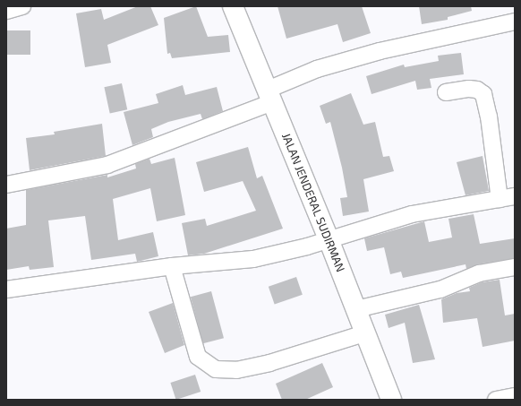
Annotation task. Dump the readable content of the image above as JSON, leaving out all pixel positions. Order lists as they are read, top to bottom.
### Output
{
  "streets": {
    "highway": ["JALAN JENDERAL SUDIRMAN"]
  }
}
